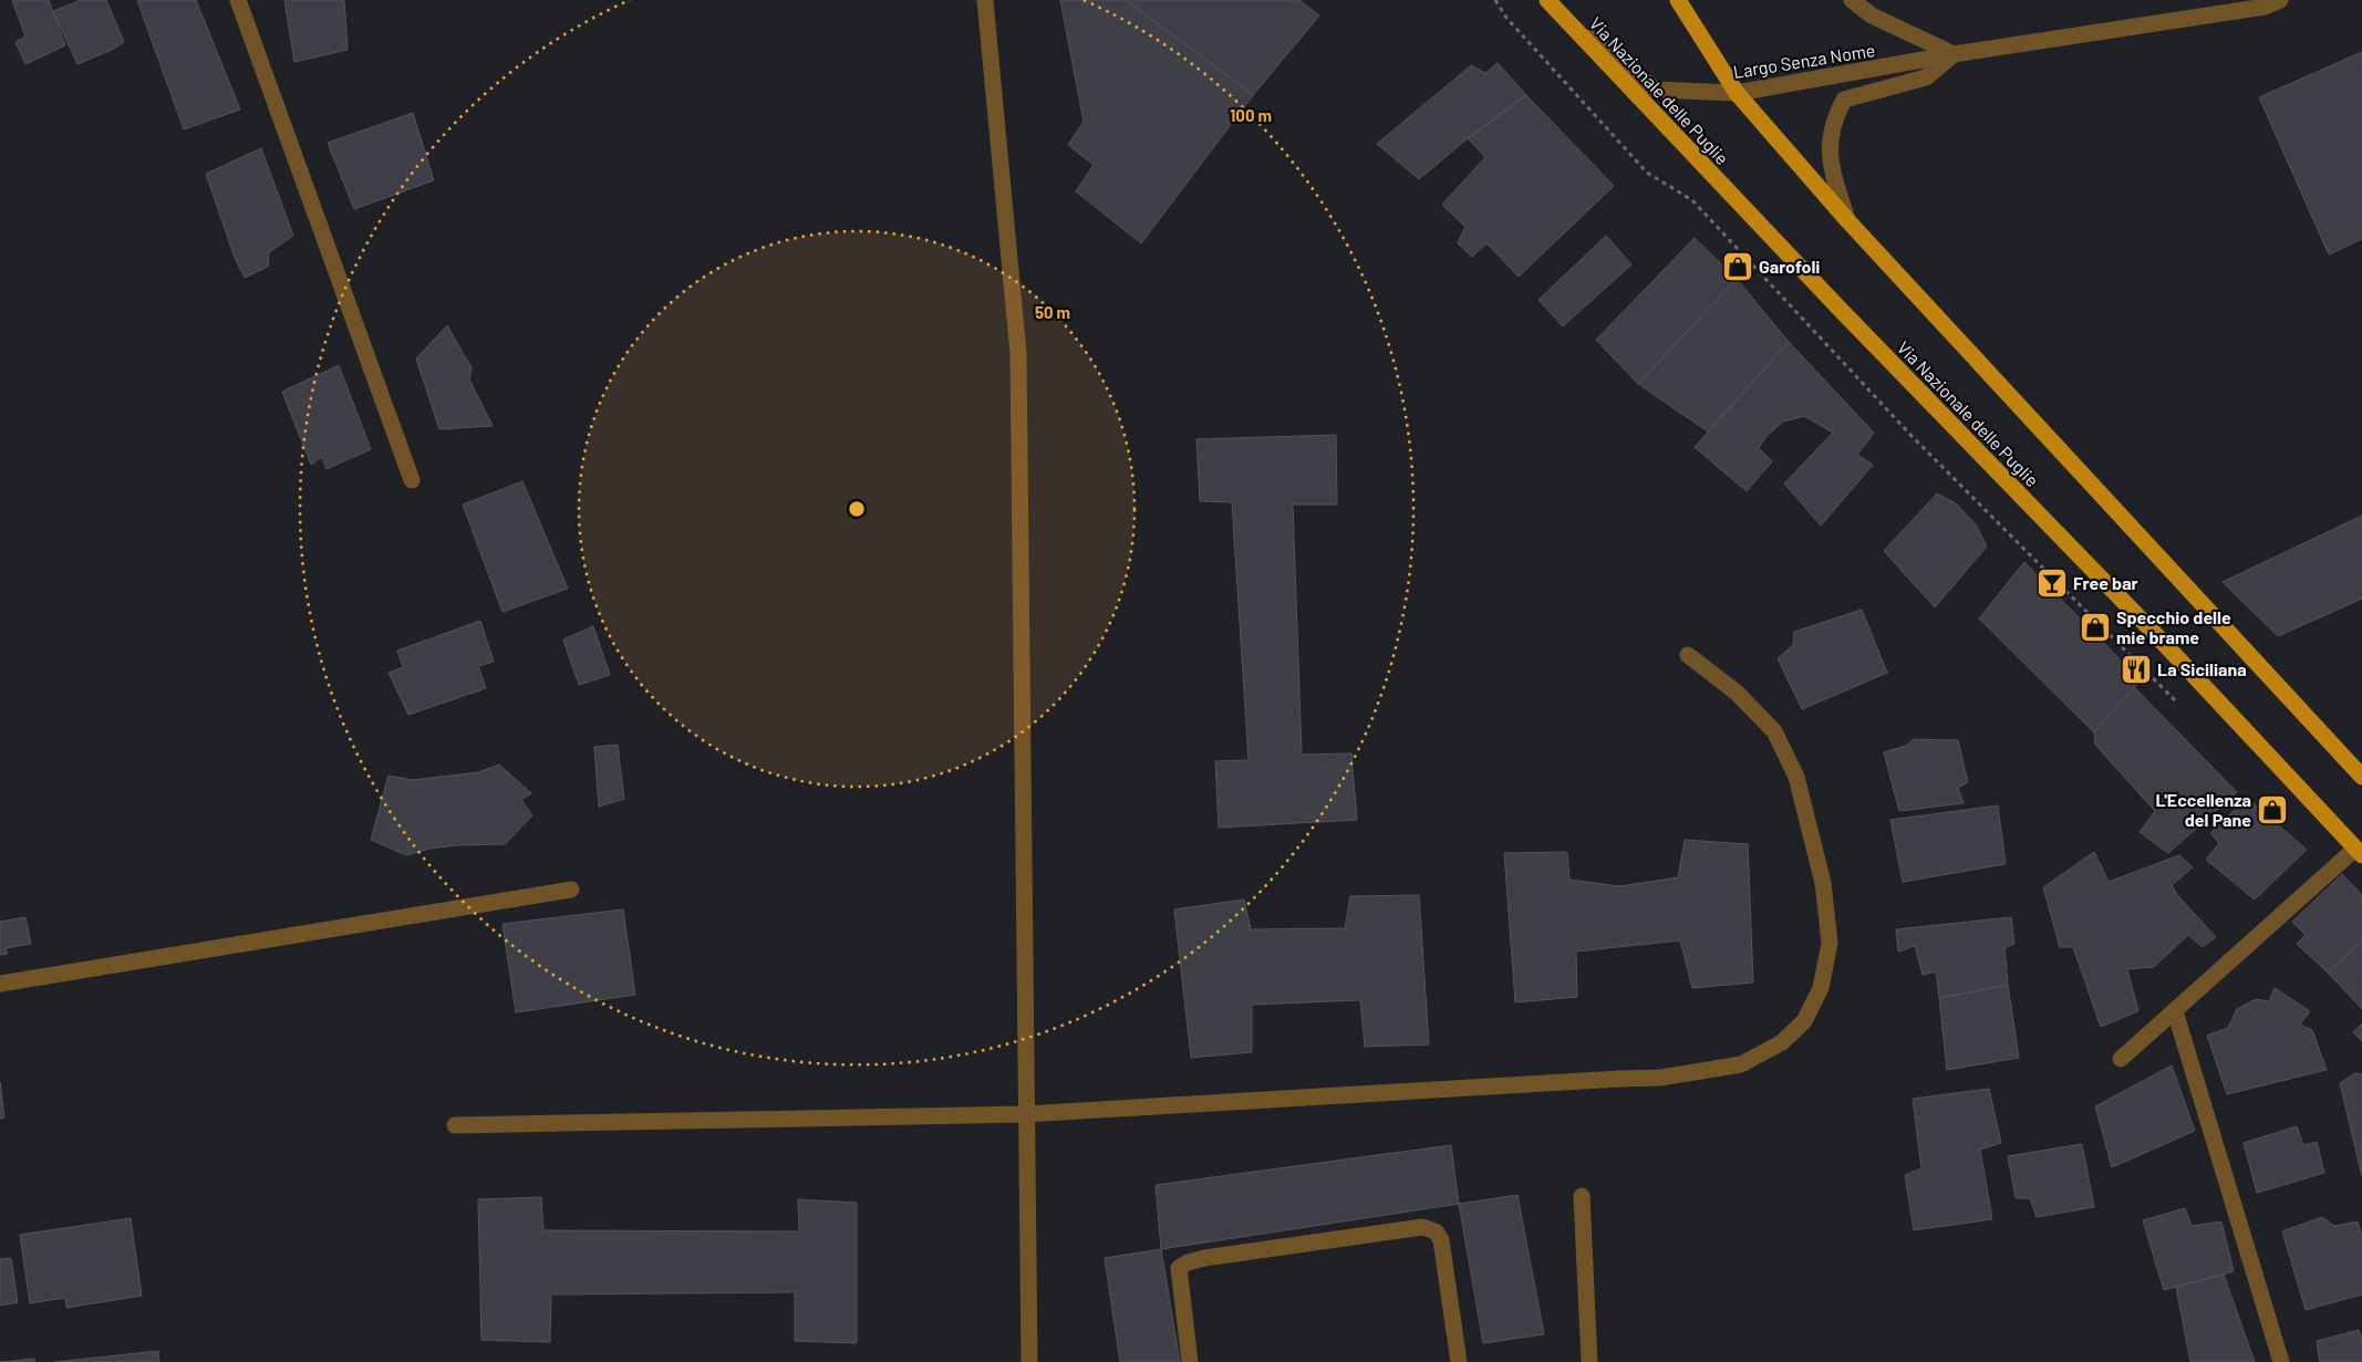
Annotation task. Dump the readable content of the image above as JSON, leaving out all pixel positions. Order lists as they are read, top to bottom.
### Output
{
  "streets": {
    "main road": ["Via Nazionale delle Puglie"],
    "street": ["Largo Senza Nome"]
  },
  "crossings": [
    ["Largo Senza Nome", "Via Nazionale delle Puglie"]
  ],
  "places": {
    "shop": ["Garofoli", "Specchio delle mie brame", "L'Eccellenza del Pane"],
    "bar": ["Free bar"],
    "restaurant": ["La Siciliana"]
  },
  "rings": ["100 m", "50 m"]
}
